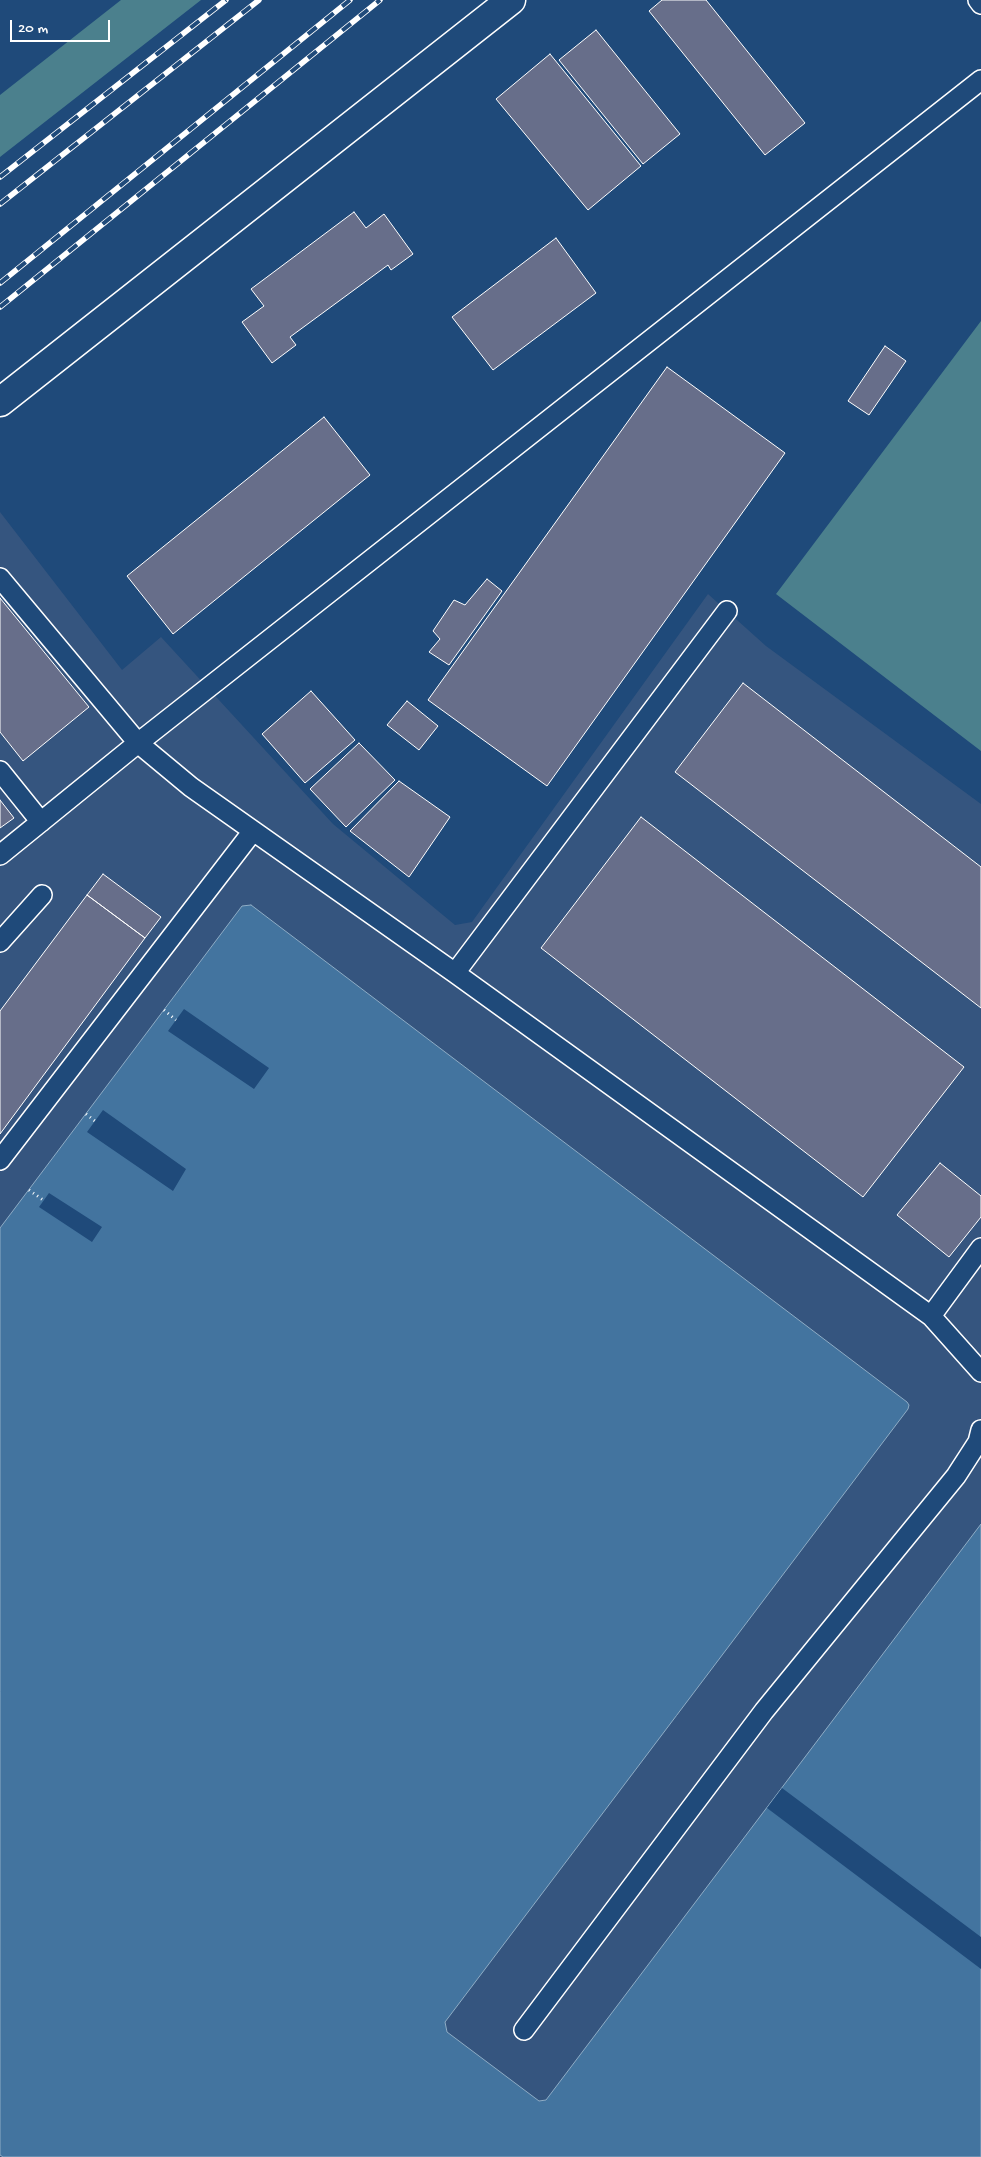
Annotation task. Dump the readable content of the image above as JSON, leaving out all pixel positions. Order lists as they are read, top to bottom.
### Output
{
  "scale_bar": "20 m"
}
